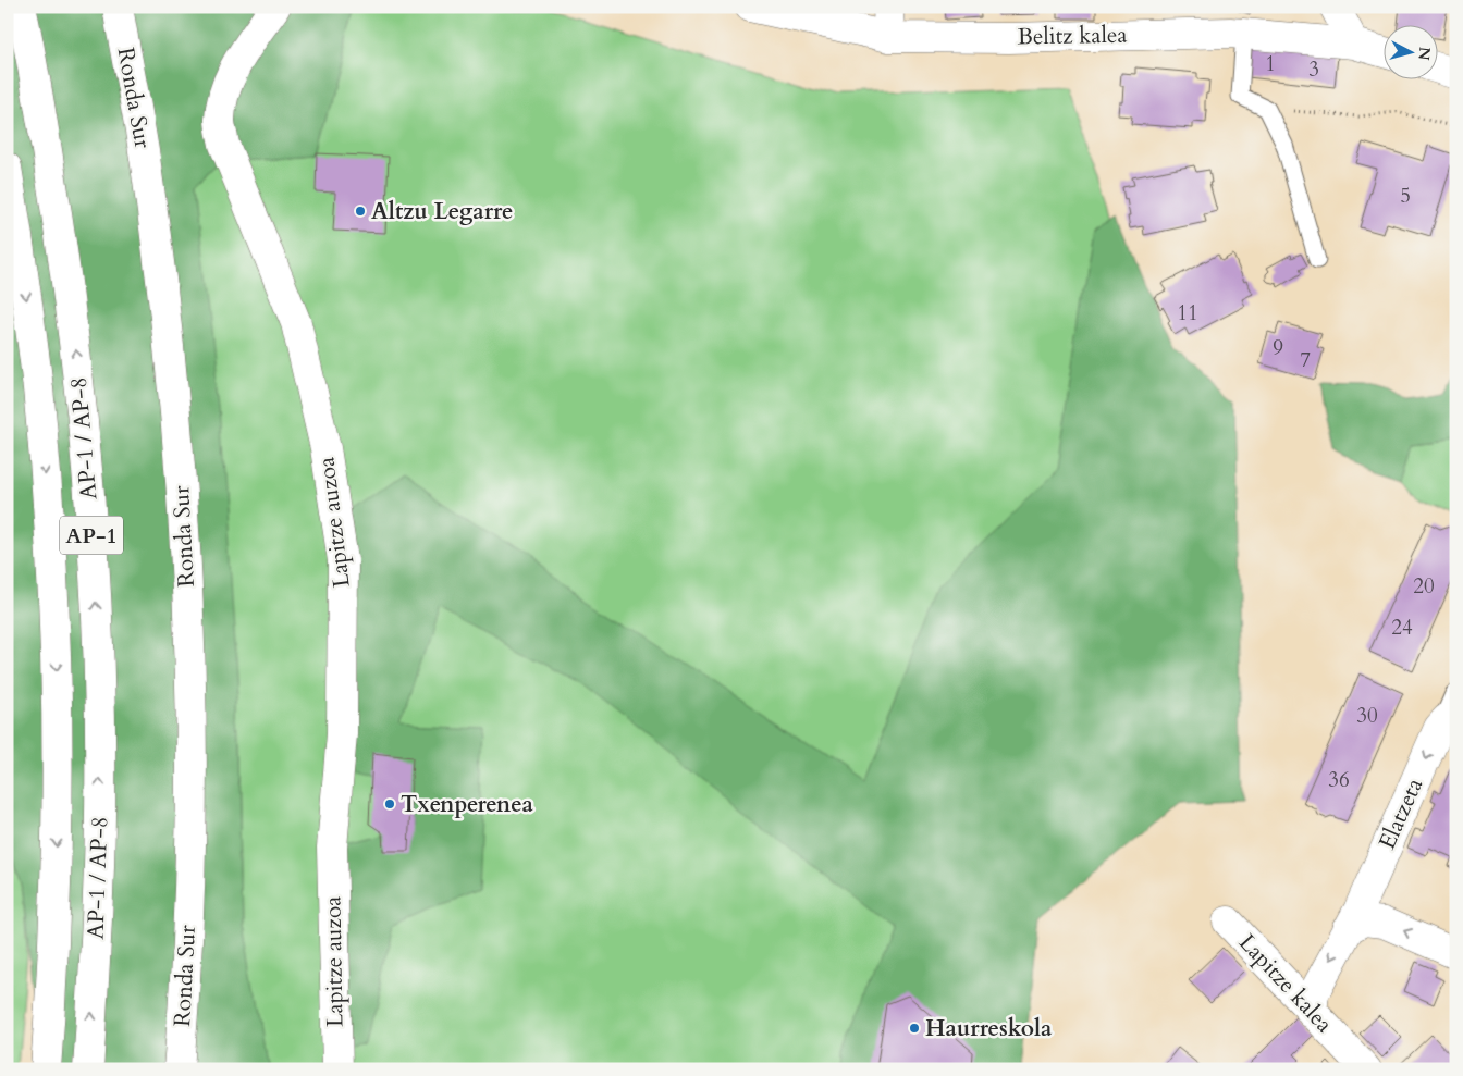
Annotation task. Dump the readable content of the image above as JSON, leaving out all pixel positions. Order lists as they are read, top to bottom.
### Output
{
  "streets": {
    "main road": [
      "Belitz kalea",
      "Ronda Sur",
      "AP-1 / AP-8",
      "Lapitze auzoa",
      "AP-1",
      "Elatzeta",
      "Lapitze kalea"
    ]
  },
  "crossings": [
    ["Elatzeta", "Lapitze kalea"]
  ],
  "one_way": ["Elatzeta"],
  "places": ["Altzu Legarre", "Txenperenea", "Haurreskola"],
  "house_numbers": [
    "1",
    "3",
    "5",
    "11",
    "9",
    "7",
    "20",
    "24",
    "30",
    "36"
  ],
  "north": "right"
}
